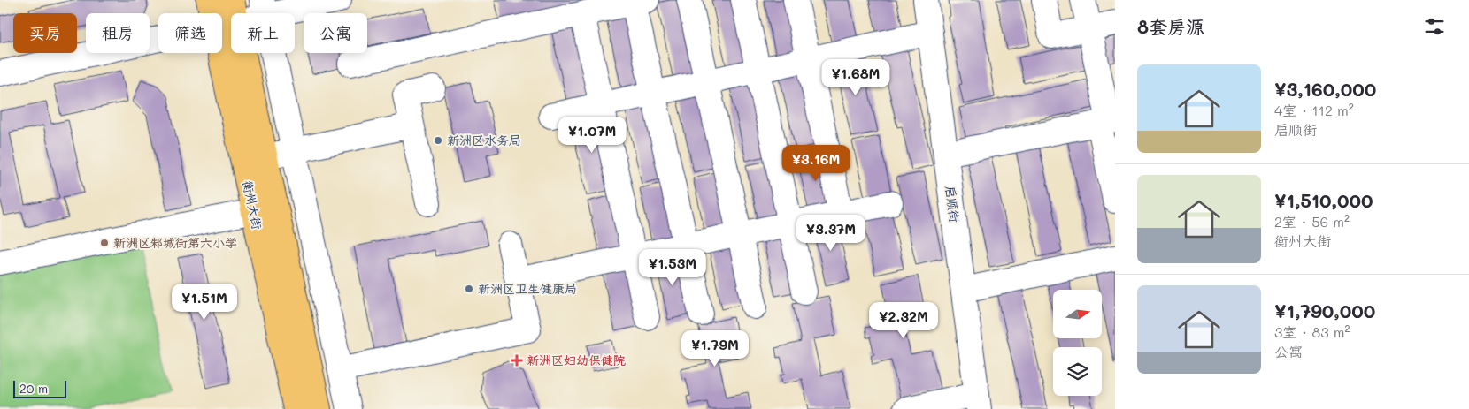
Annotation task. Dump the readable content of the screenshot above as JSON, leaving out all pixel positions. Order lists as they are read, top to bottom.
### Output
{
  "streets": {
    "main road": ["衡州大街"],
    "street": ["启顺街"]
  },
  "places": {
    "other": ["新洲区水务局", "新洲区邾城街第六小学", "新洲区卫生健康局"],
    "health": ["新洲区妇幼保健院"]
  },
  "scale_bar": "20 m",
  "north": "right",
  "page": {
    "heading": "8套房源",
    "chip": [
      "买房",
      "租房",
      "筛选",
      "新上",
      "公寓"
    ],
    "list": [
      {
        "name": "¥3,160,000",
        "note": "4室 · 112 m² · 启顺街"
      },
      {
        "name": "¥1,510,000",
        "note": "2室 · 56 m² · 衡州大街"
      },
      {
        "name": "¥1,790,000",
        "note": "3室 · 83 m² · 公寓"
      }
    ],
    "price": [
      "¥1.68M",
      "¥1.07M",
      "¥3.16M",
      "¥3.37M",
      "¥1.53M",
      "¥1.51M",
      "¥2.32M",
      "¥1.79M"
    ],
    "scale": "20 m"
  }
}
